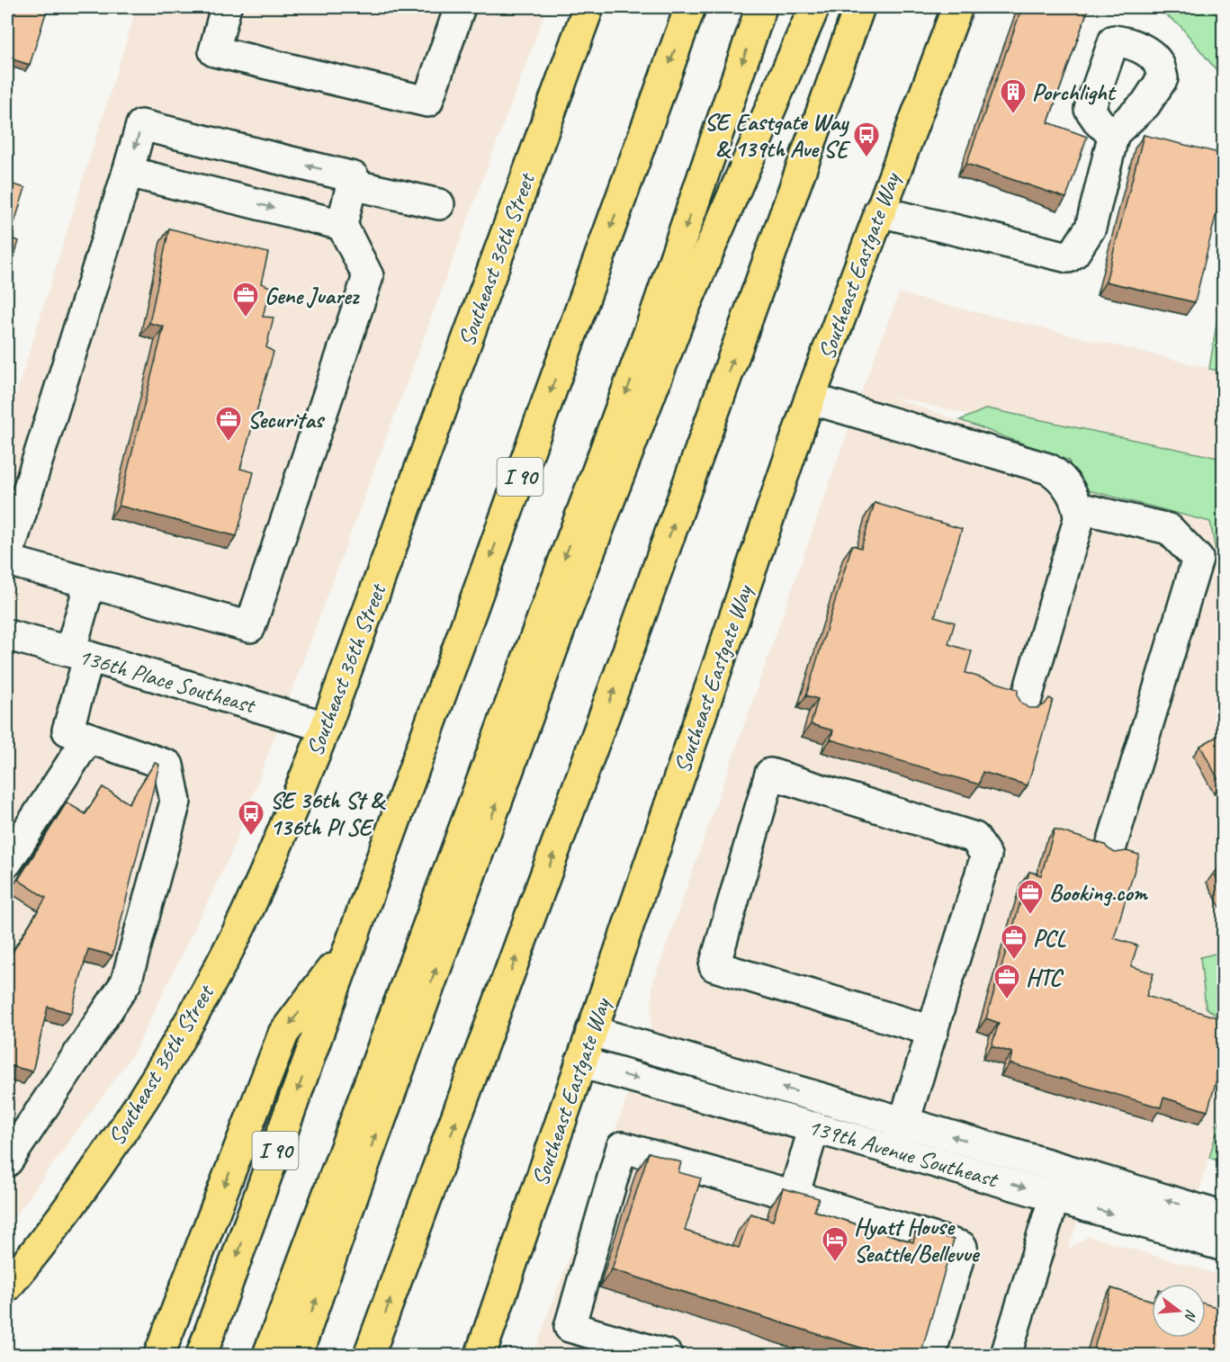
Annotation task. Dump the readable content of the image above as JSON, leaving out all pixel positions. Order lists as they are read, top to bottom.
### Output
{
  "streets": {
    "main road": ["Southeast 36th Street", "Southeast Eastgate Way", "I 90"],
    "street": ["136th Place Southeast", "139th Avenue Southeast"]
  },
  "crossings": [
    ["Southeast 36th Street", "136th Place Southeast"],
    ["Southeast Eastgate Way", "139th Avenue Southeast"]
  ],
  "places": {
    "building": ["Porchlight"],
    "bus stop": ["SE Eastgate Way & 139th Ave SE", "SE 36th St & 136th Pl SE"],
    "office": [
      "Gene Juarez",
      "Securitas",
      "Booking.com",
      "PCL",
      "HTC"
    ],
    "hotel": ["Hyatt House Seattle/Bellevue"]
  },
  "north": "right"
}
